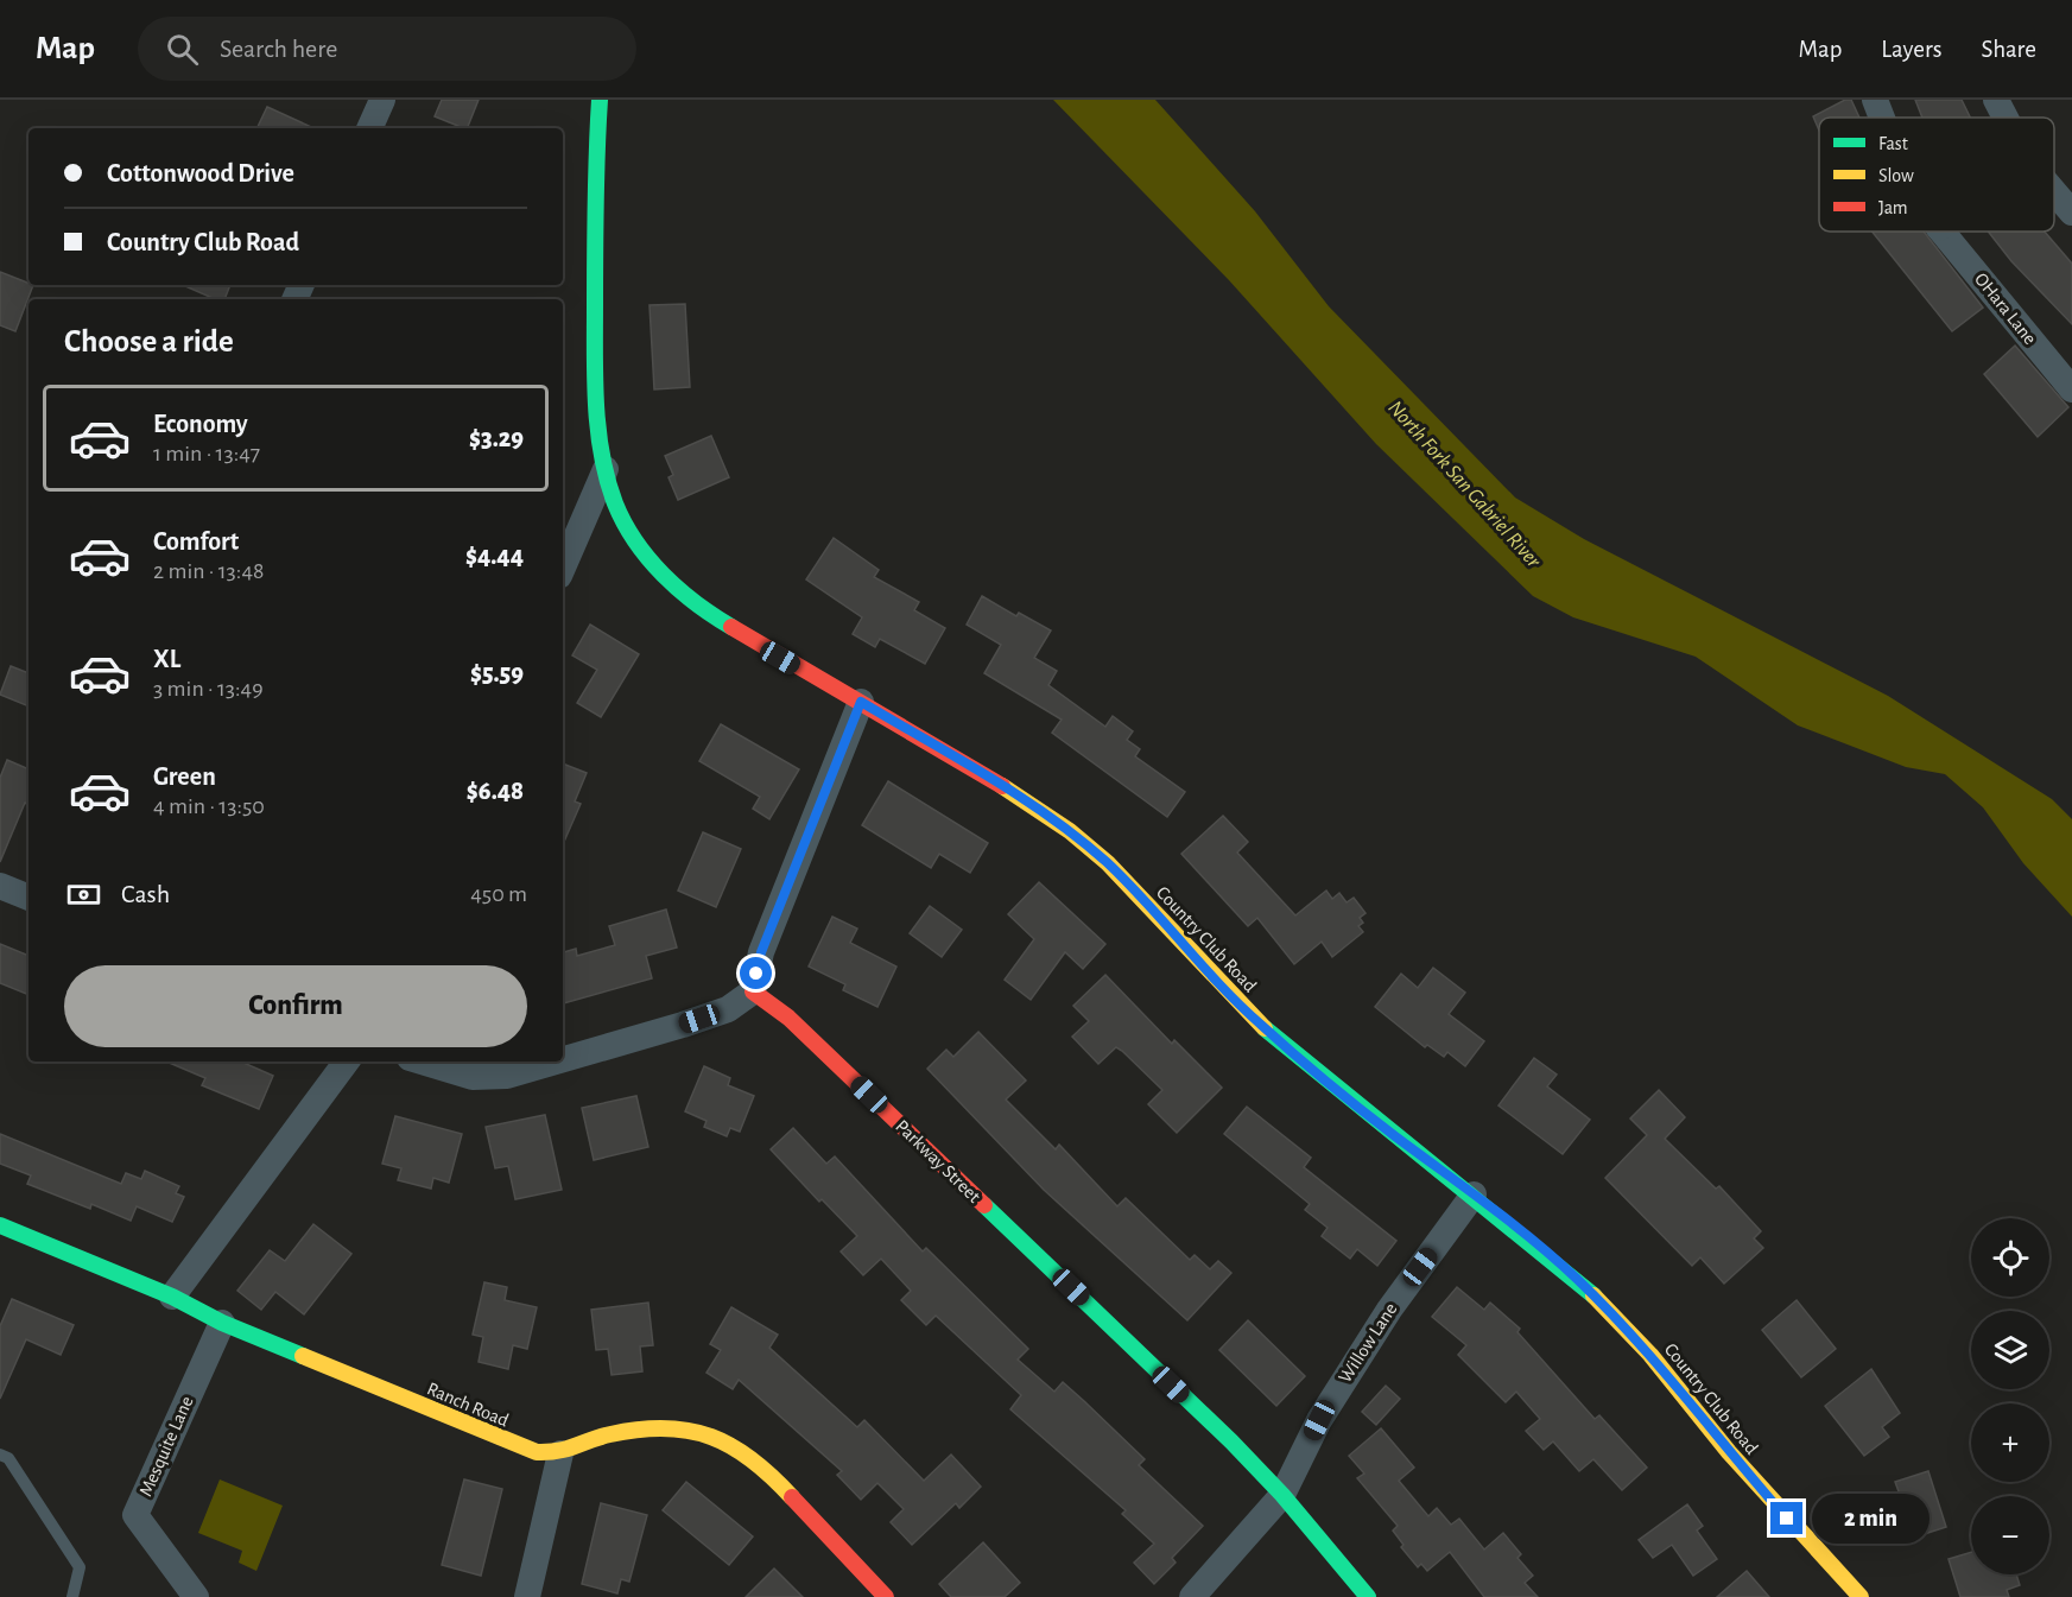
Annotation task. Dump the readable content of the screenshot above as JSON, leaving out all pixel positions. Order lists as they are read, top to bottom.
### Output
{
  "streets": {
    "street": [
      "OHara Lane",
      "Country Club Road",
      "Parkway Street",
      "Willow Lane",
      "Ranch Road",
      "Mesquite Lane"
    ]
  },
  "crossings": [
    ["Country Club Road", "Willow Lane"],
    ["Parkway Street", "Willow Lane"],
    ["Ranch Road", "Mesquite Lane"]
  ],
  "water": ["North Fork San Gabriel River"],
  "legend": ["Fast", "Slow", "Jam"],
  "page": {
    "header": "Map",
    "search": "Search here",
    "nav": ["Map", "Layers", "Share"],
    "banner": ["Cottonwood Drive", "Country Club Road"],
    "heading": "Choose a ride",
    "list": [
      {
        "name": "Economy",
        "note": "1 min · 13:47",
        "value": "$3.29"
      },
      {
        "name": "Comfort",
        "note": "2 min · 13:48",
        "value": "$4.44"
      },
      {
        "name": "XL",
        "note": "3 min · 13:49",
        "value": "$5.59"
      },
      {
        "name": "Green",
        "note": "4 min · 13:50",
        "value": "$6.48"
      }
    ],
    "pay": ["Cash", "450 m"],
    "buttons": "Confirm",
    "map_buttons": ["+", "−"],
    "bubble": "2 min"
  }
}
